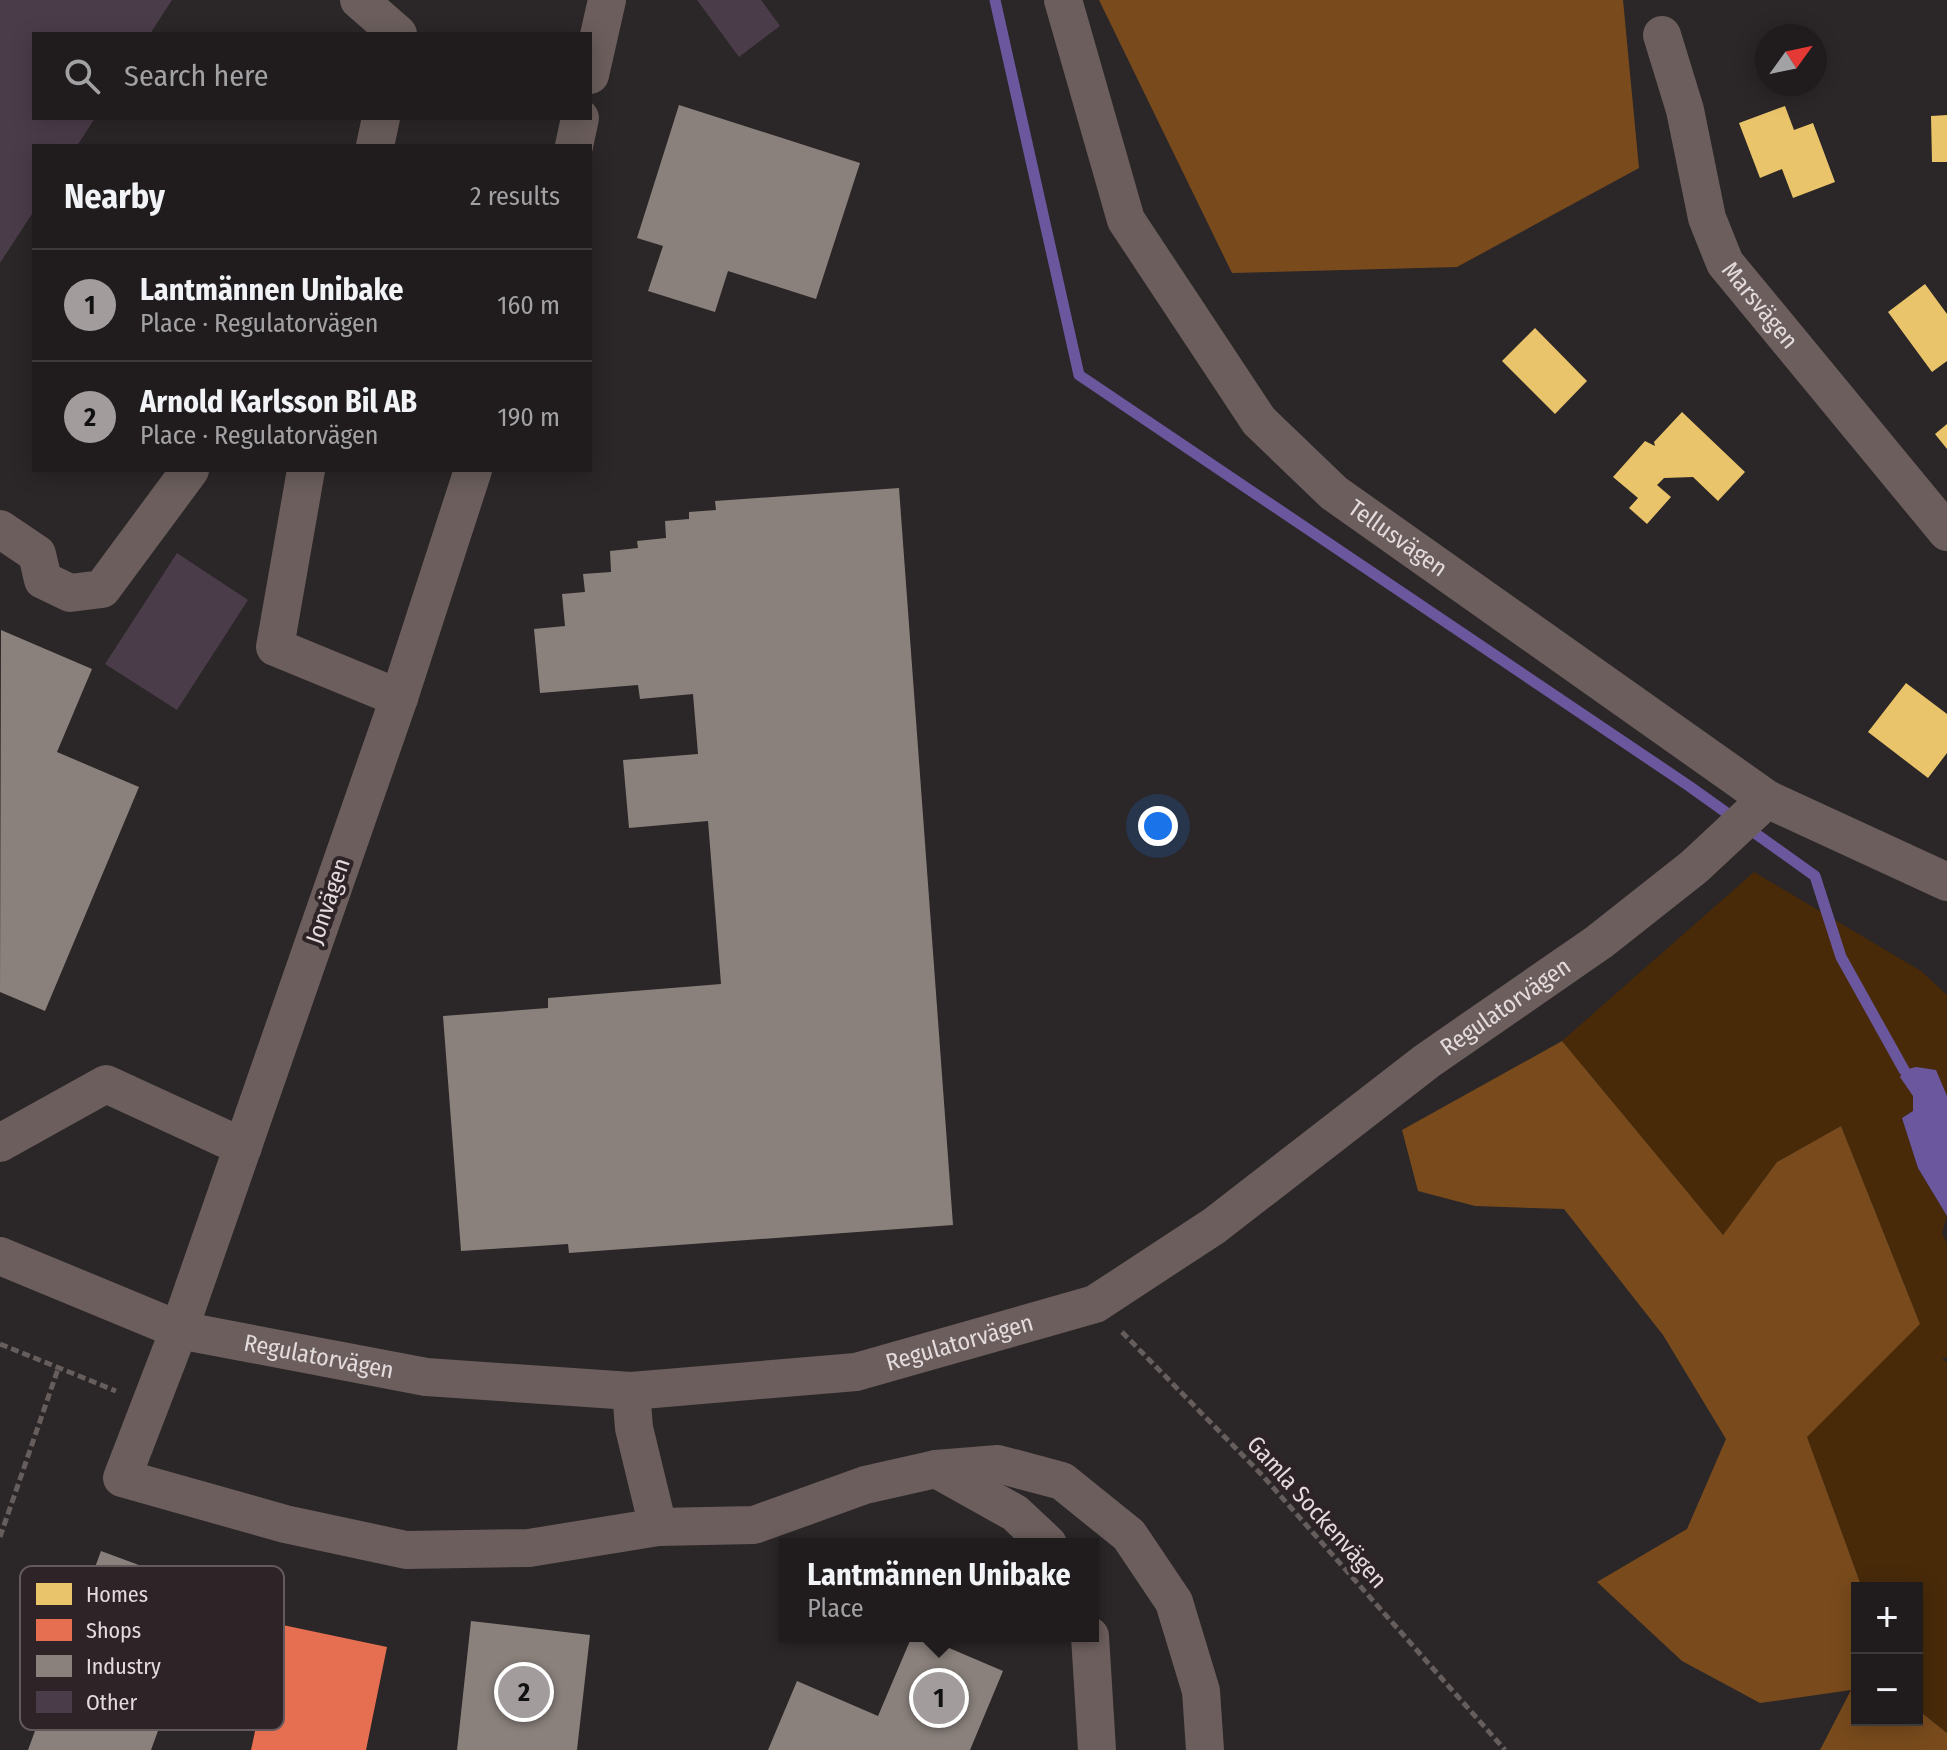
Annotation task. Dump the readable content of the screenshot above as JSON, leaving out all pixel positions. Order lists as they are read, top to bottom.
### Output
{
  "streets": {
    "street": [
      "Marsvägen",
      "Tellusvägen",
      "Jonvägen",
      "Regulatorvägen"
    ],
    "path": ["Gamla Sockenvägen"]
  },
  "crossings": [
    ["Tellusvägen", "Regulatorvägen"],
    ["Jonvägen", "Regulatorvägen"],
    ["Regulatorvägen", "Gamla Sockenvägen"]
  ],
  "legend": [
    "Homes",
    "Shops",
    "Industry",
    "Other"
  ],
  "north": "top right",
  "page": {
    "search": "Search here",
    "heading": ["Nearby", "2 results"],
    "list": [
      {
        "mark": "1",
        "name": "Lantmännen Unibake",
        "note": "Place · Regulatorvägen",
        "value": "160 m"
      },
      {
        "mark": "2",
        "name": "Arnold Karlsson Bil AB",
        "note": "Place · Regulatorvägen",
        "value": "190 m"
      }
    ],
    "popup": ["Lantmännen Unibake", "Place"],
    "map_buttons": ["+", "−"],
    "pins": ["2", "1"]
  }
}
